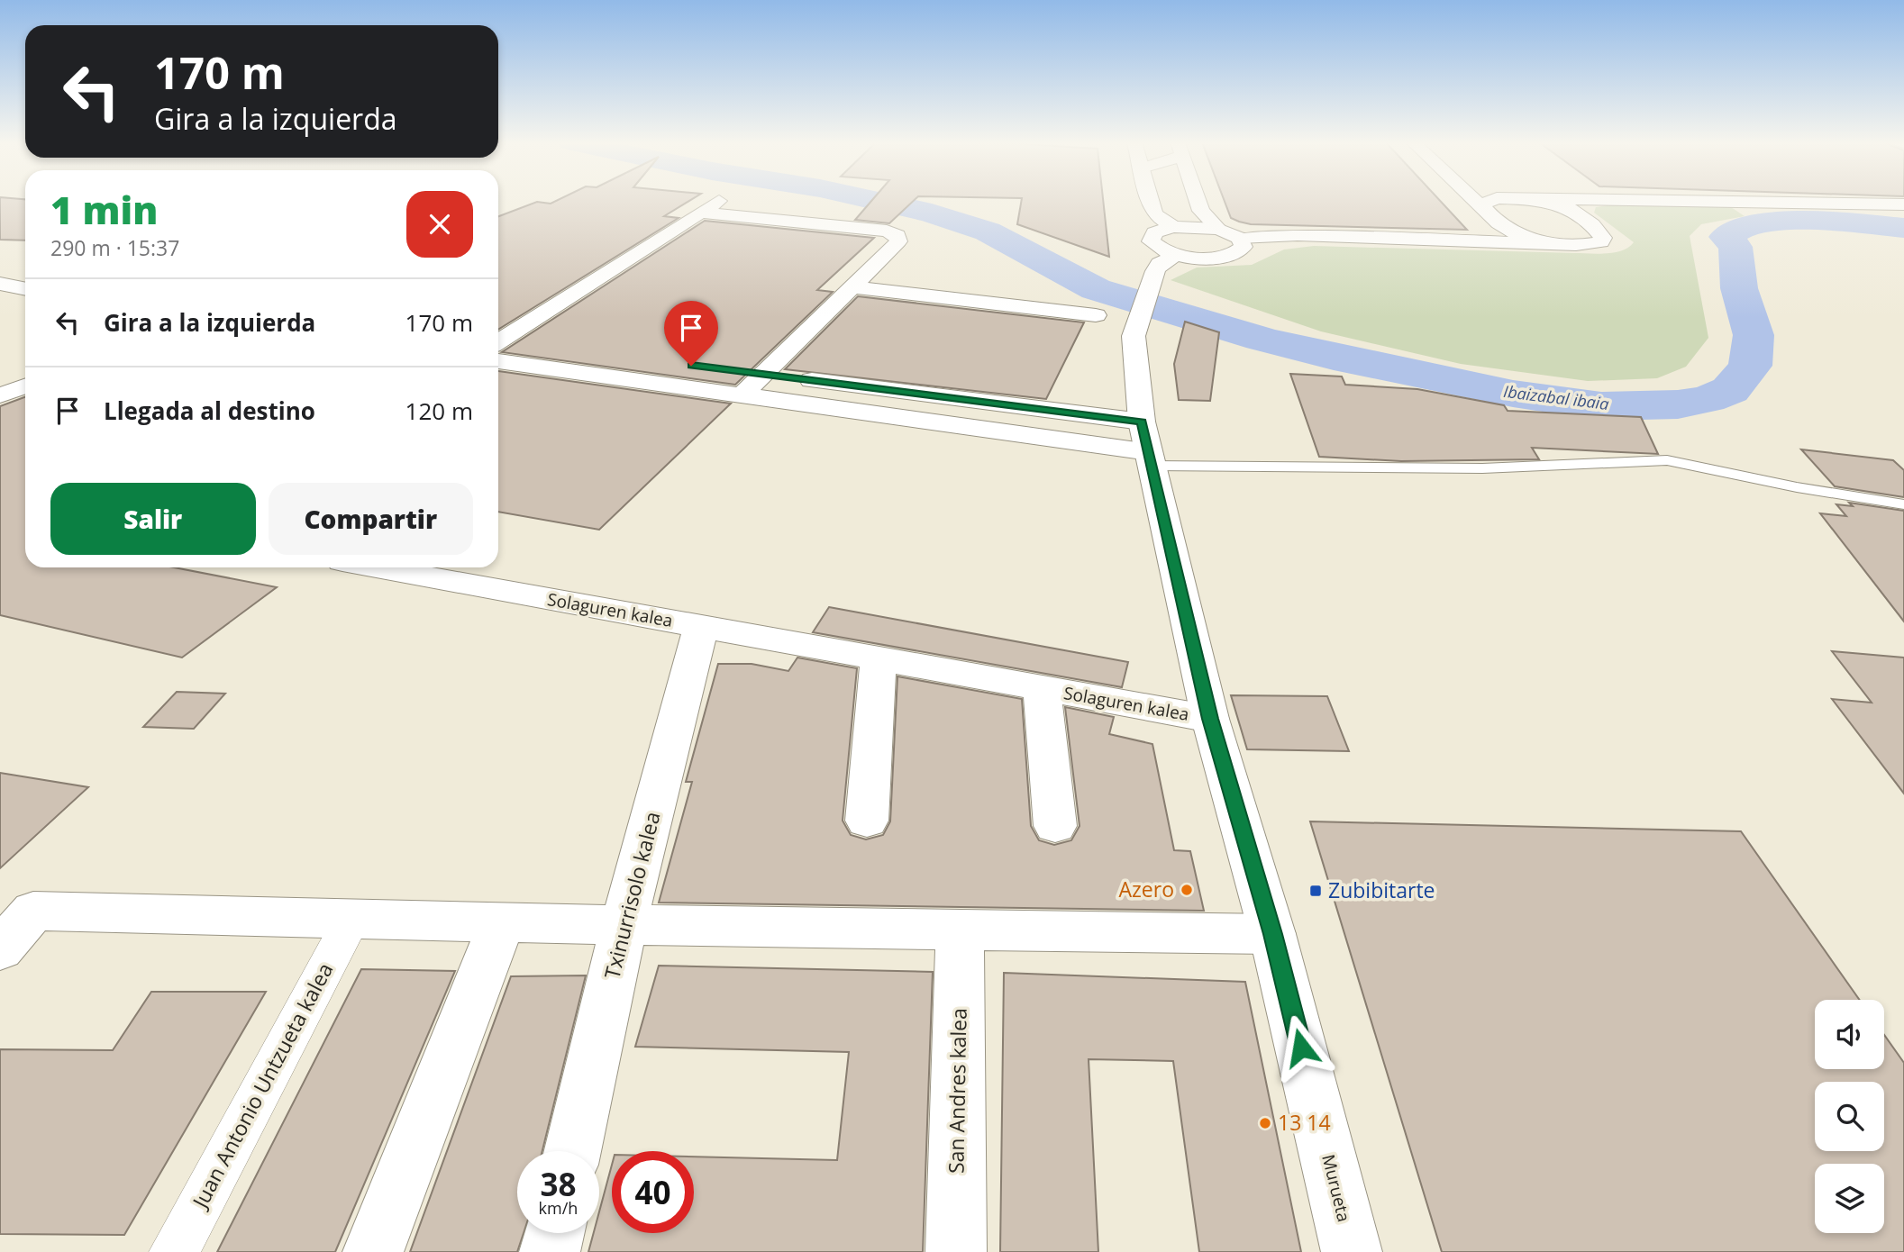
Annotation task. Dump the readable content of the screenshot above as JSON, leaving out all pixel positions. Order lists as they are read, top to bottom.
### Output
{
  "streets": {
    "street": [
      "Solaguren kalea",
      "Txinurrisolo kalea",
      "Juan Antonio Untzueta kalea",
      "San Andres kalea",
      "Murueta"
    ]
  },
  "crossings": [
    ["Solaguren kalea", "Txinurrisolo kalea"],
    ["Solaguren kalea", "Murueta"]
  ],
  "water": ["Ibaizabal ibaia"],
  "places": {
    "other": ["Azero", "13 14"],
    "transit": ["Zubibitarte"]
  },
  "page": {
    "turn": ["170 m", "Gira a la izquierda"],
    "heading": ["1 min", "290 m · 15:37"],
    "list": [
      {
        "name": "Gira a la izquierda",
        "value": "170 m"
      },
      {
        "name": "Llegada al destino",
        "value": "120 m"
      }
    ],
    "buttons": ["Salir", "Compartir"],
    "speed": "38 km/h",
    "limit": "40"
  }
}
